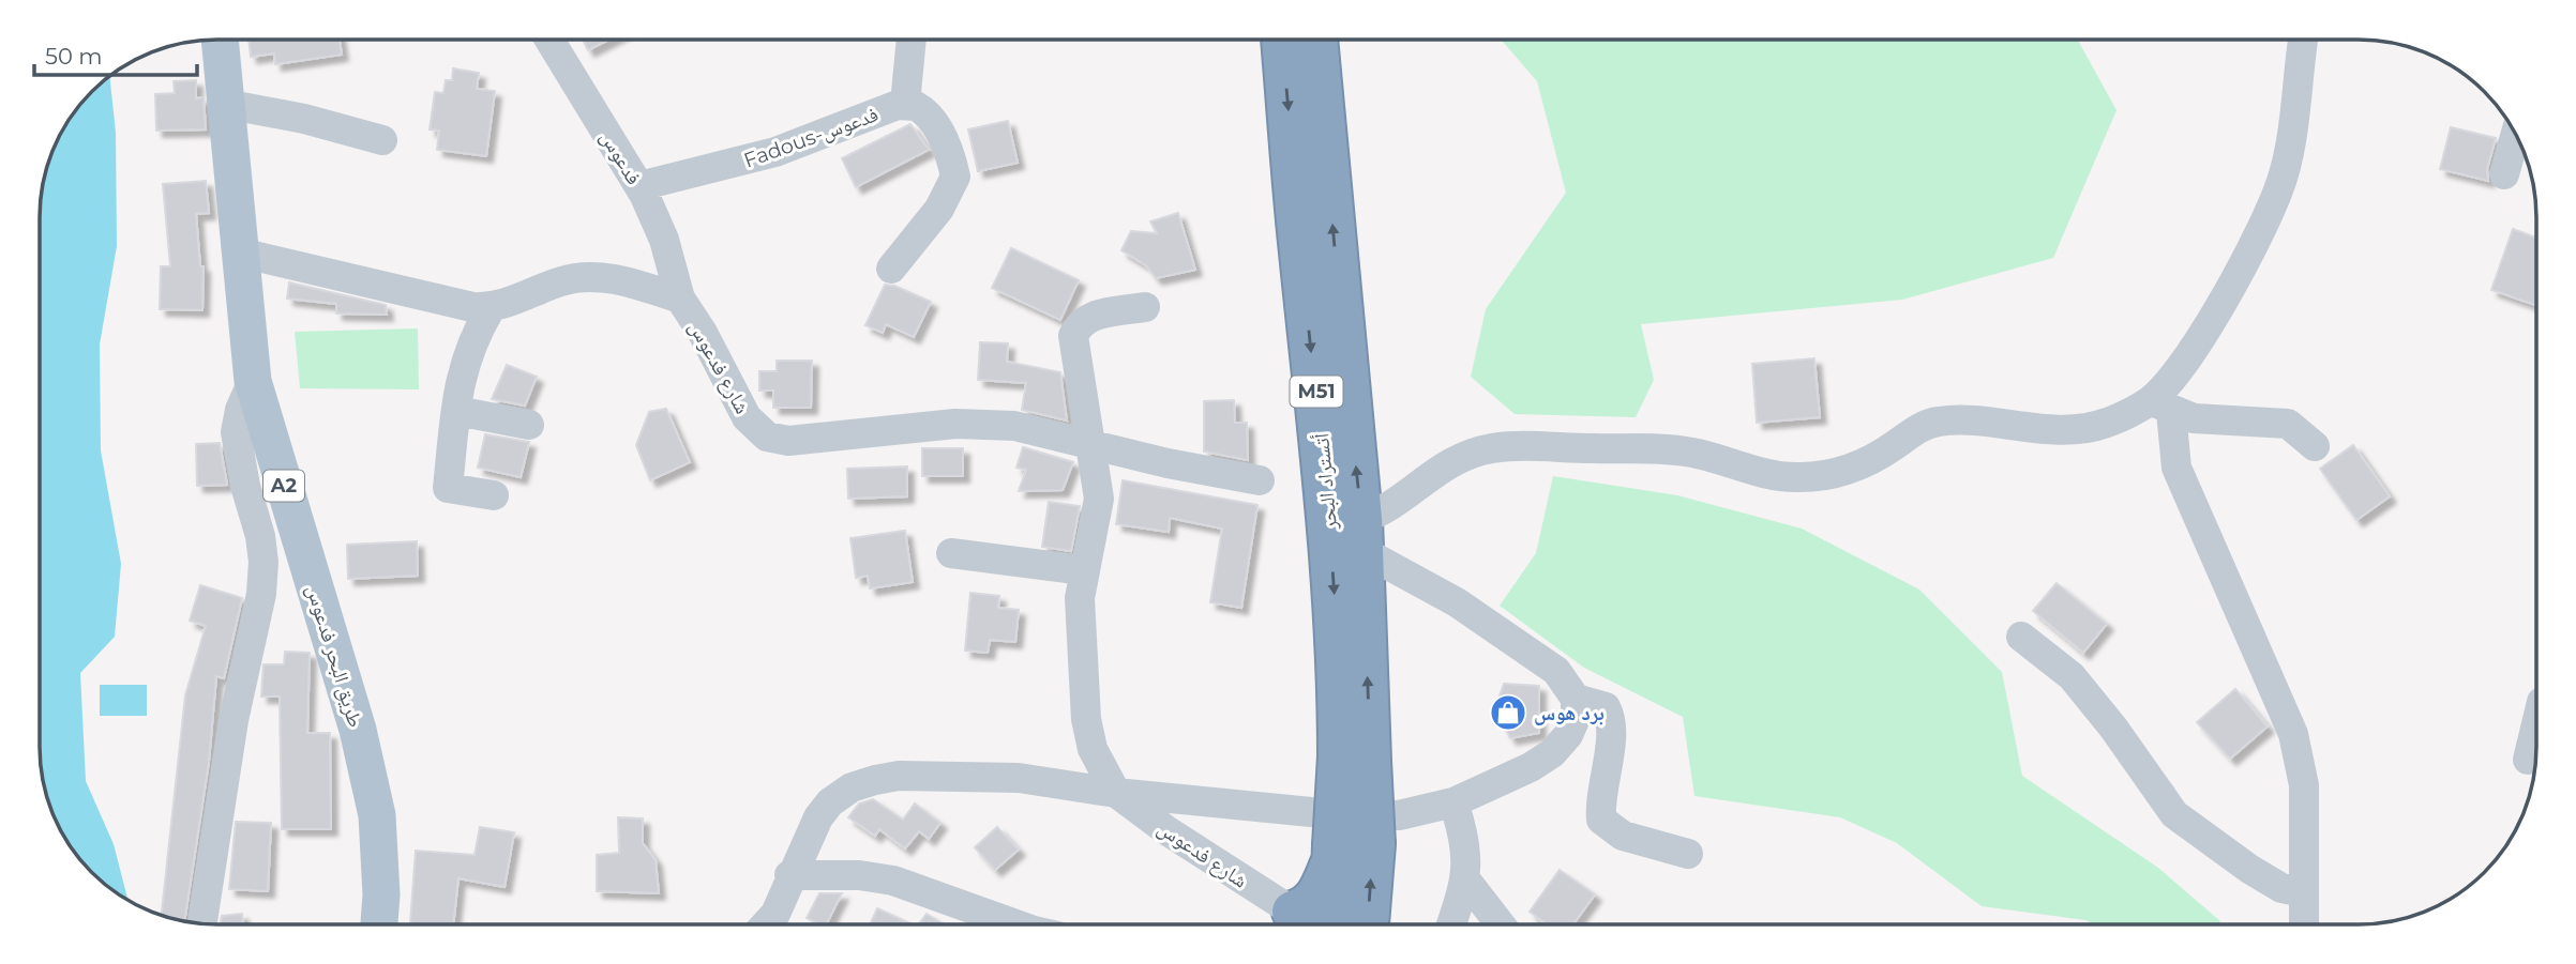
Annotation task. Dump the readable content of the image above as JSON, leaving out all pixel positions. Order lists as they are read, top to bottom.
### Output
{
  "streets": {
    "highway": ["M51", "أتستراد البحر"],
    "main road": ["A2", "طريق البحر فدعوس"],
    "street": ["Fadous-فدعوس", "فدعوس", "شارع فدعوس"]
  },
  "crossings": [
    ["Fadous-فدعوس", "فدعوس"],
    ["فدعوس", "شارع فدعوس"],
    ["شارع فدعوس", "أتستراد البحر"],
    ["شارع فدعوس", "طريق البحر فدعوس"]
  ],
  "places": {
    "shop": ["برد هوس"]
  },
  "scale_bar": "50 m"
}
